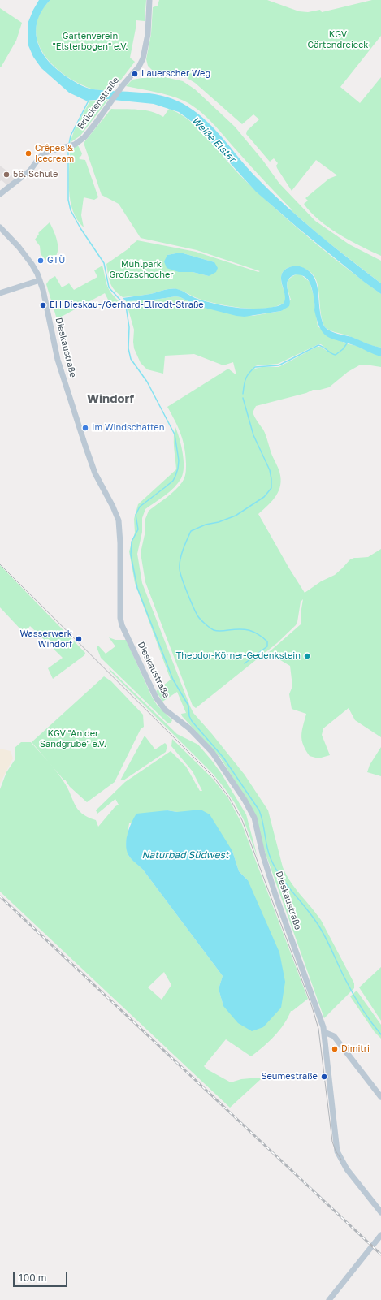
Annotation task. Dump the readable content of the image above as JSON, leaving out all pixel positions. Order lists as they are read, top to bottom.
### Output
{
  "streets": {
    "main road": ["Brückenstraße", "Dieskaustraße"]
  },
  "districts": ["Windorf"],
  "water": ["Weiße Elster", "Naturbad Südwest"],
  "parks": [
    "KGV Gärtendreieck",
    "Gartenverein \"Elsterbogen\" e.V.",
    "Mühlpark Großzschocher",
    "KGV \"An der Sandgrube\" e.V."
  ],
  "places": [
    "Lauerscher Weg",
    "Crêpes & Icecream",
    "56. Schule",
    "GTÜ",
    "EH Dieskau-/Gerhard-Ellrodt-Straße",
    "Im Windschatten",
    "Wasserwerk Windorf",
    "Theodor-Körner-Gedenkstein",
    "Dimitri",
    "Seumestraße"
  ],
  "scale_bar": "100 m"
}
